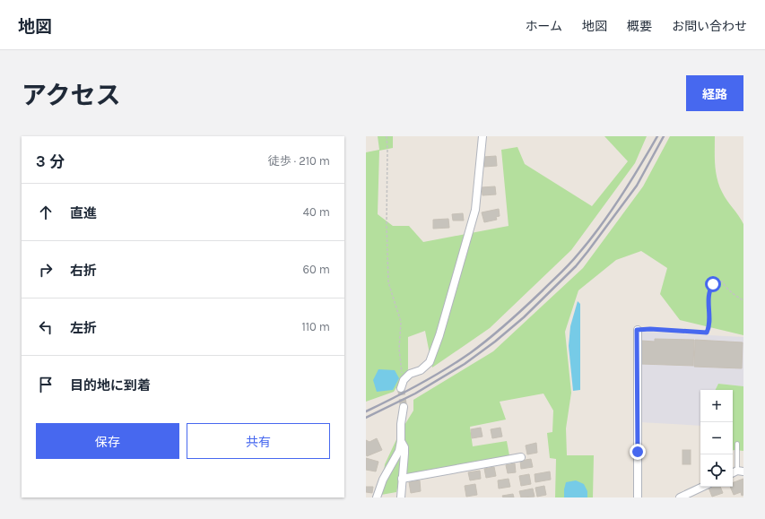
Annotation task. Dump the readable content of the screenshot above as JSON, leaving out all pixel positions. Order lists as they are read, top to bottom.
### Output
{
  "page": {
    "header": "地図",
    "nav": [
      "ホーム",
      "地図",
      "概要",
      "お問い合わせ"
    ],
    "title": "アクセス",
    "buttons": [
      "経路",
      ["保存", "共有"]
    ],
    "heading": ["3 分", "徒歩 · 210 m"],
    "list": [
      ["直進", "40 m"],
      ["右折", "60 m"],
      ["左折", "110 m"],
      "目的地に到着"
    ],
    "map_buttons": ["+", "−"]
  }
}
